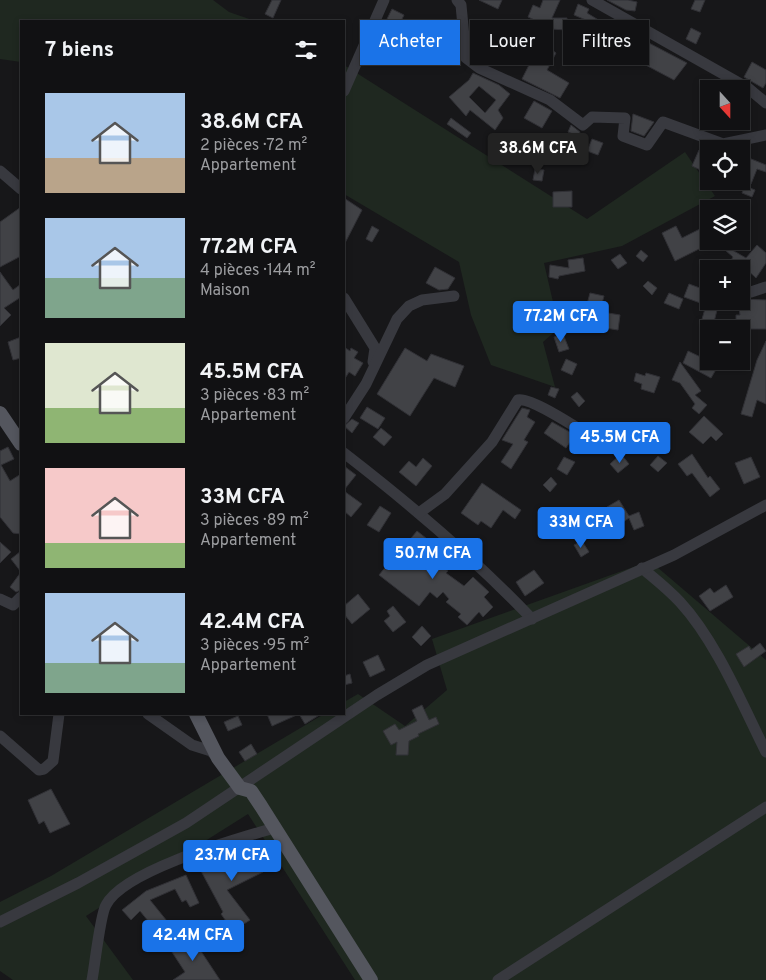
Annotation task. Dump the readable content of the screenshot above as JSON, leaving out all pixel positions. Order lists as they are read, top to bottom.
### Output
{
  "north": "bottom",
  "page": {
    "chip": ["Acheter", "Louer", "Filtres"],
    "heading": "7 biens",
    "map_buttons": ["+", "−"],
    "list": [
      {
        "name": "38.6M CFA",
        "note": "2 pièces · 72 m² · Appartement"
      },
      {
        "name": "77.2M CFA",
        "note": "4 pièces · 144 m² · Maison"
      },
      {
        "name": "45.5M CFA",
        "note": "3 pièces · 83 m² · Appartement"
      },
      {
        "name": "33M CFA",
        "note": "3 pièces · 89 m² · Appartement"
      },
      {
        "name": "42.4M CFA",
        "note": "3 pièces · 95 m² · Appartement"
      }
    ],
    "price": [
      "38.6M CFA",
      "77.2M CFA",
      "45.5M CFA",
      "33M CFA",
      "50.7M CFA",
      "23.7M CFA",
      "42.4M CFA"
    ]
  }
}
